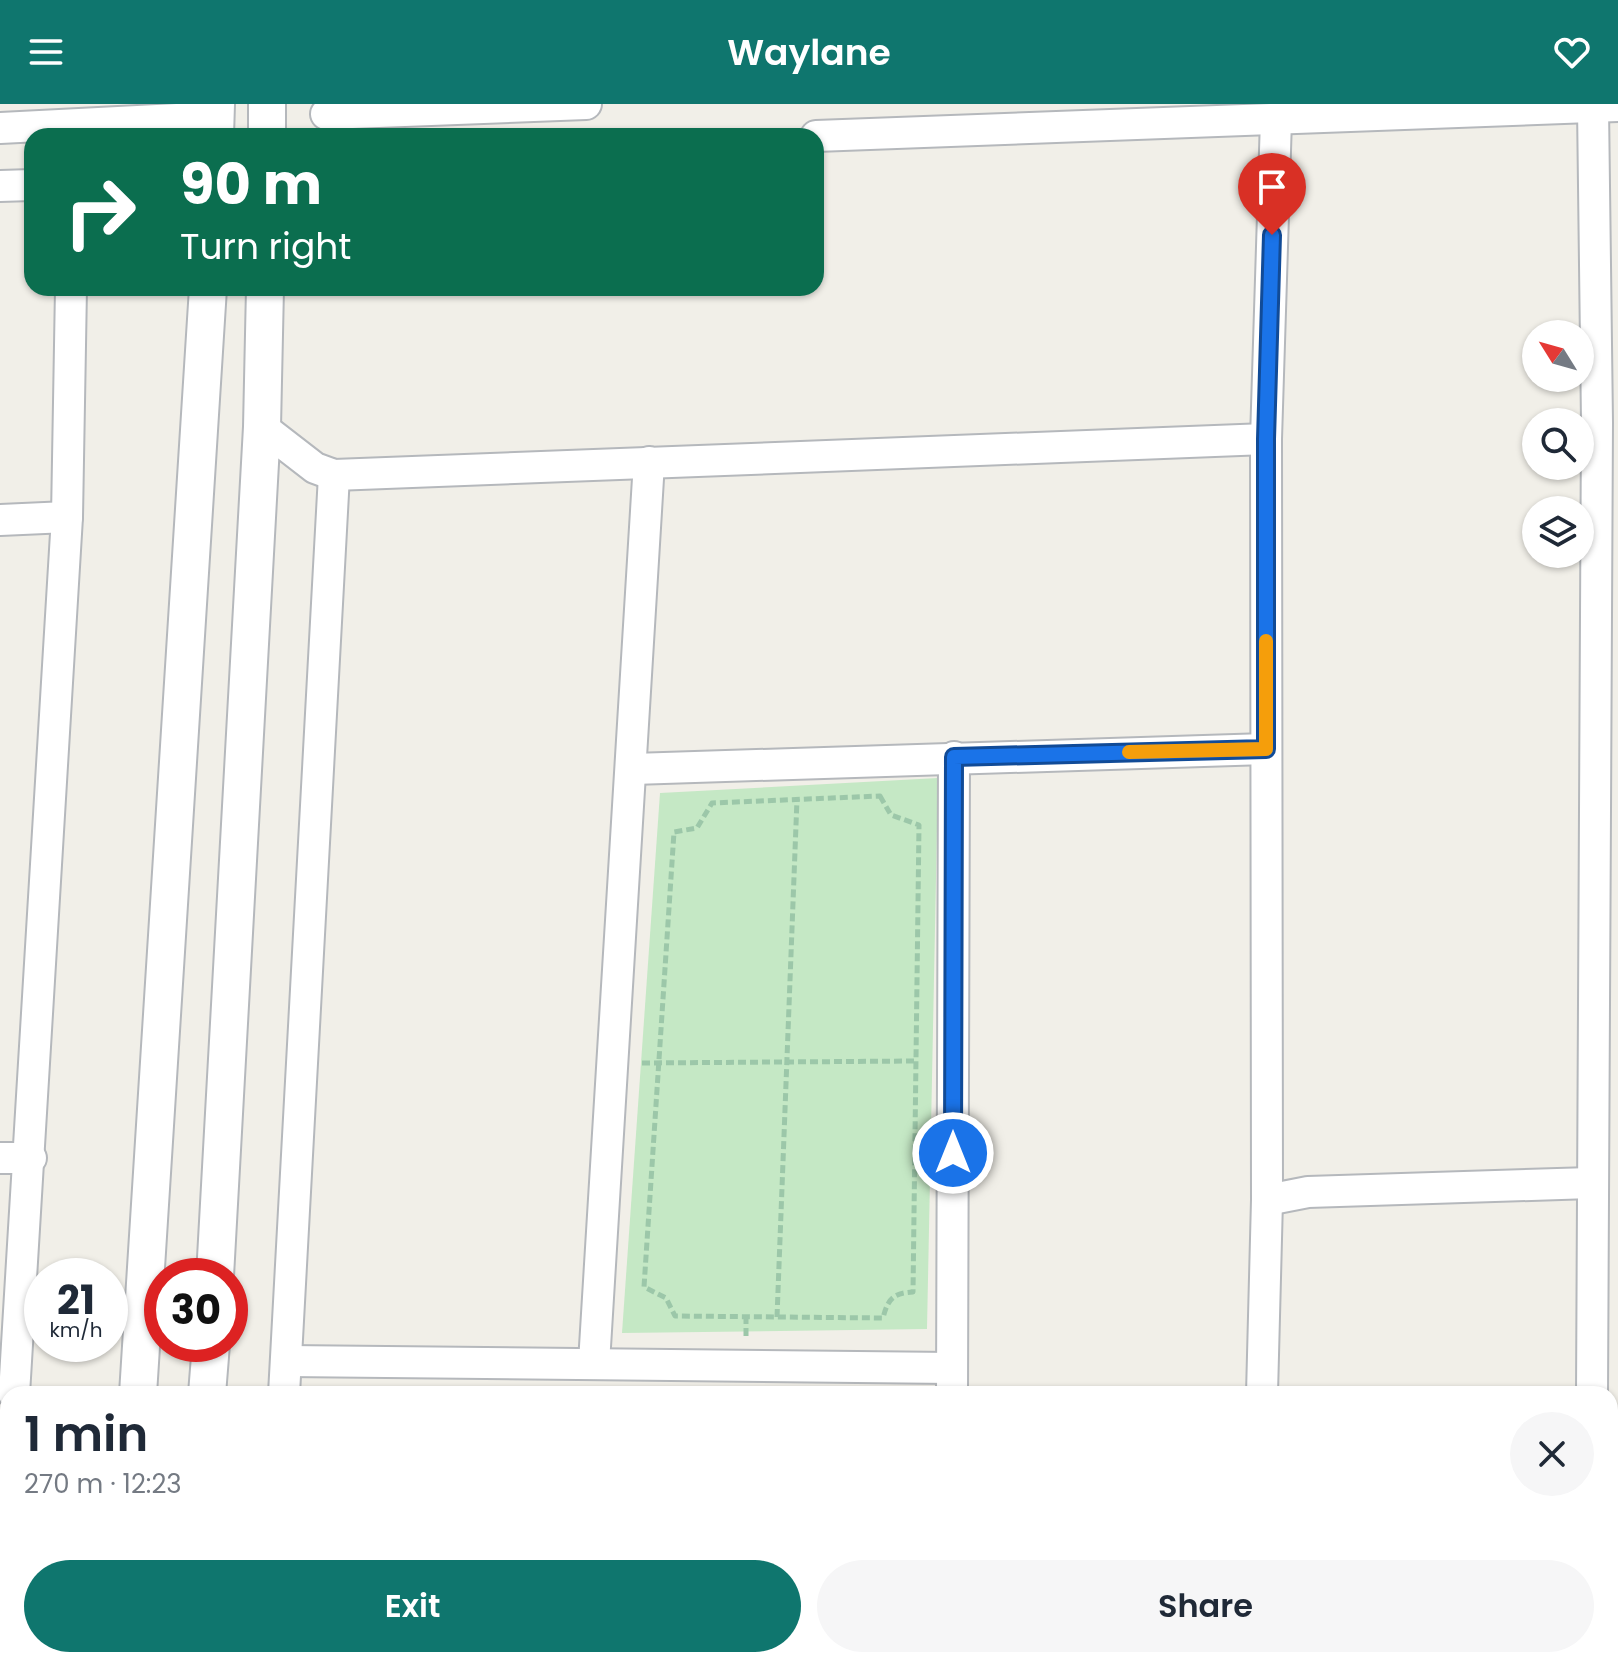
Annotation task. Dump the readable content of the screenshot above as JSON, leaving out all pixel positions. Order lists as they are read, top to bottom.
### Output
{
  "north": "top left",
  "page": {
    "header": "Waylane",
    "turn": ["90 m", "Turn right"],
    "speed": "21 km/h",
    "limit": "30",
    "heading": ["1 min", "270 m · 12:23"],
    "buttons": ["Exit", "Share"]
  }
}
